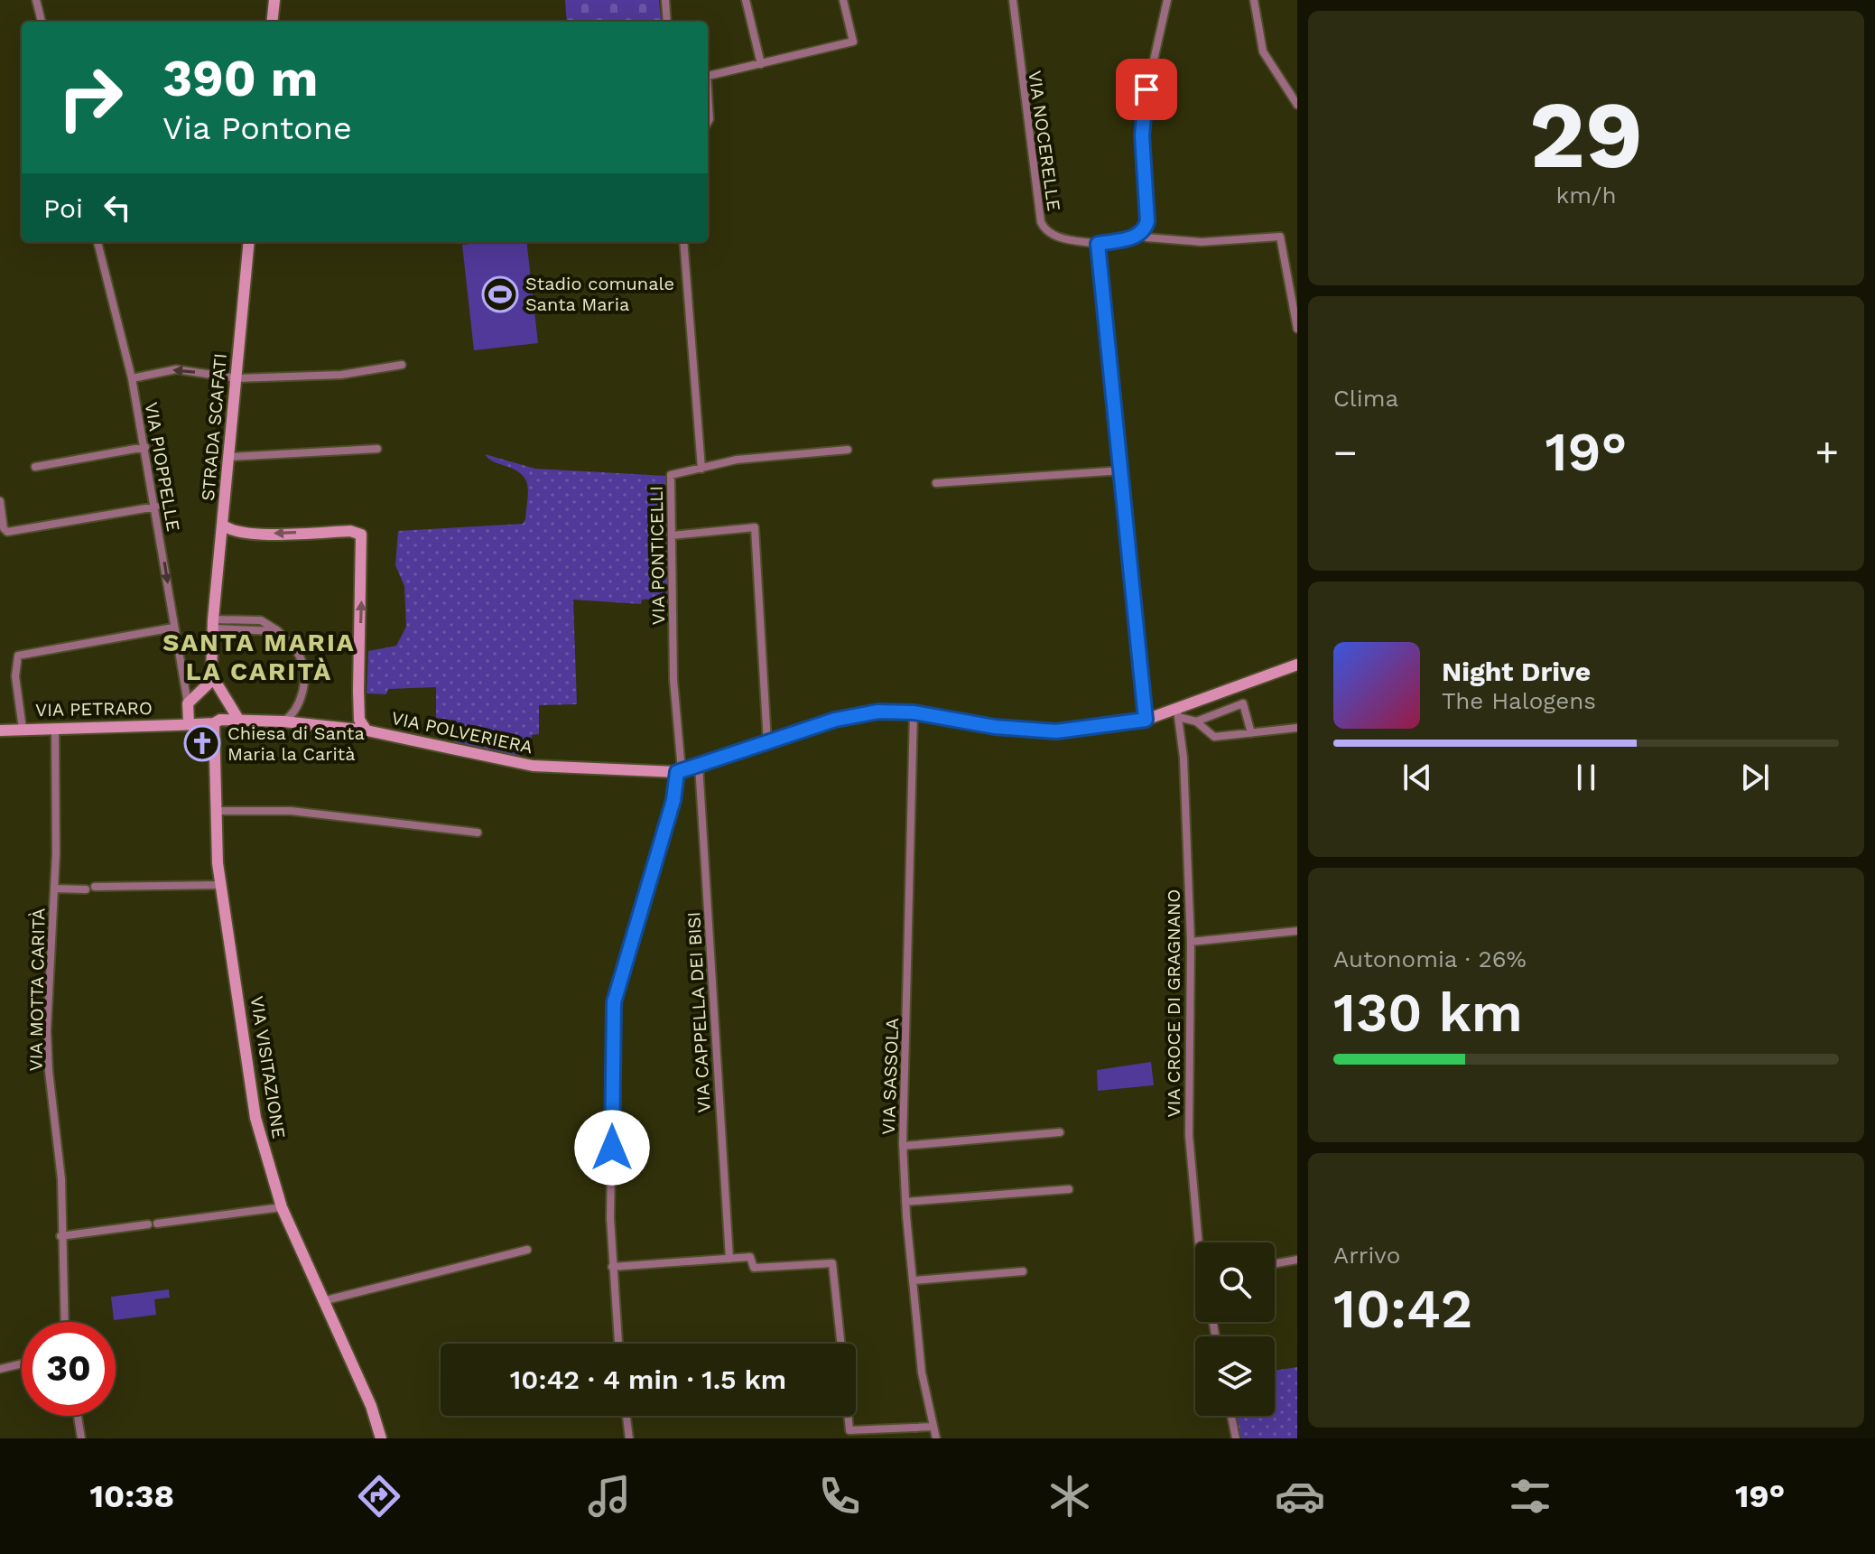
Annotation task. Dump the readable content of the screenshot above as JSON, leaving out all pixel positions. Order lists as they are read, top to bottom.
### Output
{
  "streets": {
    "street": [
      "VIA NOCERELLE",
      "STRADA SCAFATI",
      "VIA PIOPPELLE",
      "VIA PONTICELLI",
      "VIA PETRARO",
      "VIA POLVERIERA",
      "VIA MOTTA CARITÀ",
      "VIA CROCE DI GRAGNANO",
      "VIA CAPPELLA DEI BISI",
      "VIA VISITAZIONE",
      "VIA SASSOLA"
    ]
  },
  "crossings": [
    ["STRADA SCAFATI", "VIA PETRARO"],
    ["STRADA SCAFATI", "VIA POLVERIERA"],
    ["VIA PONTICELLI", "VIA POLVERIERA"],
    ["VIA PETRARO", "VIA POLVERIERA"],
    ["VIA PETRARO", "VIA MOTTA CARITÀ"],
    ["VIA PETRARO", "VIA VISITAZIONE"]
  ],
  "districts": ["SANTA MARIA LA CARITÀ"],
  "places": {
    "sports": ["Stadio comunale Santa Maria"],
    "church": ["Chiesa di Santa Maria la Carità"]
  },
  "page": {
    "tile": [
      ["29", "km/h"],
      "Clima",
      ["Autonomia · 26%", "130 km"],
      ["Arrivo", "10:42"]
    ],
    "turn": ["390 m", "Via Pontone"],
    "then": "Poi",
    "heat": ["−", "19°", "+"],
    "song": ["Night Drive", "The Halogens"],
    "limit": "30",
    "trip": "10:42 · 4 min · 1.5 km",
    "tabs": ["10:38", "19°"]
  }
}
